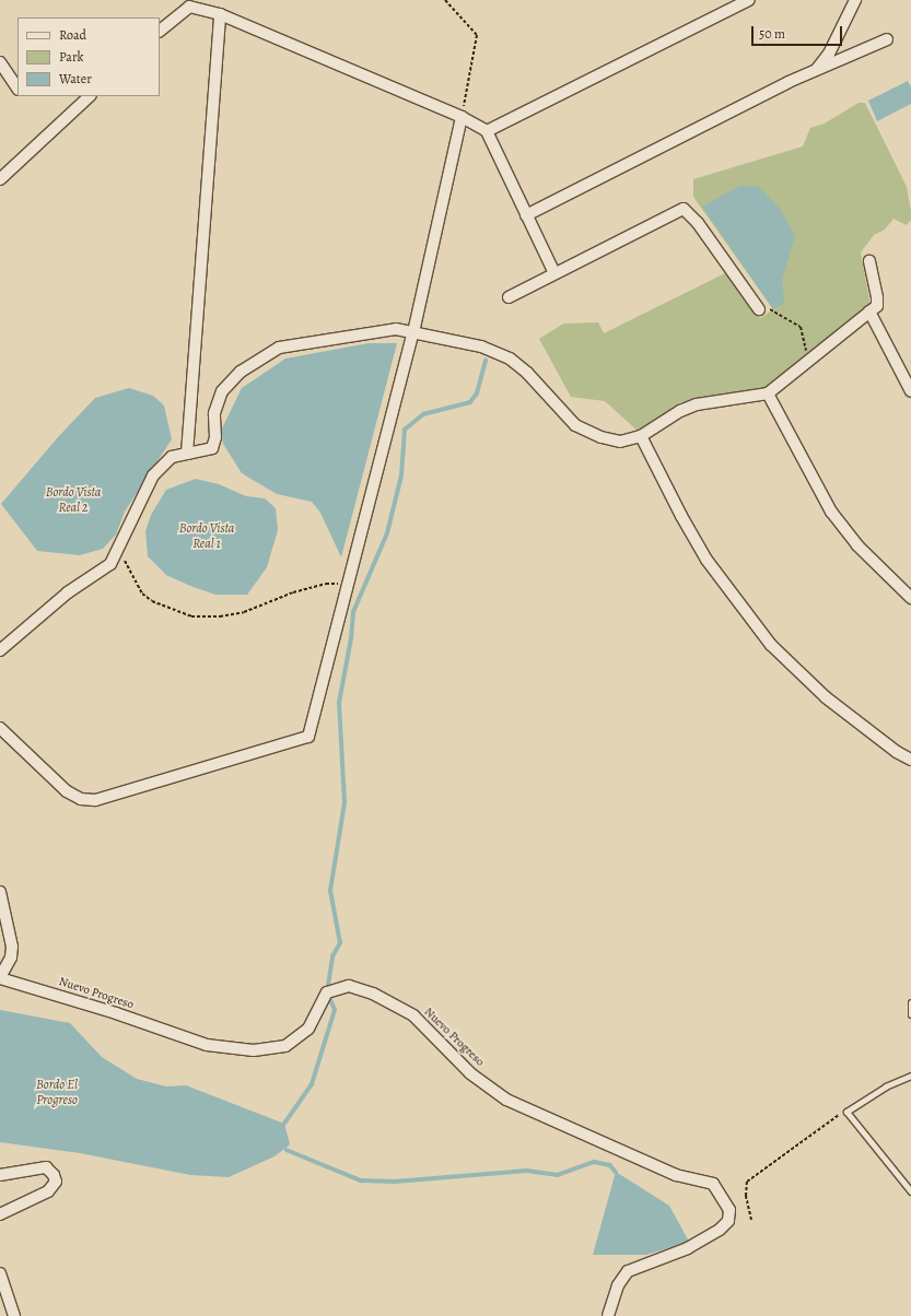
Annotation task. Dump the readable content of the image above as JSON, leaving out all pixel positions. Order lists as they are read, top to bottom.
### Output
{
  "streets": {
    "street": ["Nuevo Progreso"]
  },
  "water": ["Bordo Vista Real 2", "Bordo Vista Real 1", "Bordo El Progreso"],
  "legend": ["Road", "Park", "Water"],
  "scale_bar": "50 m"
}
